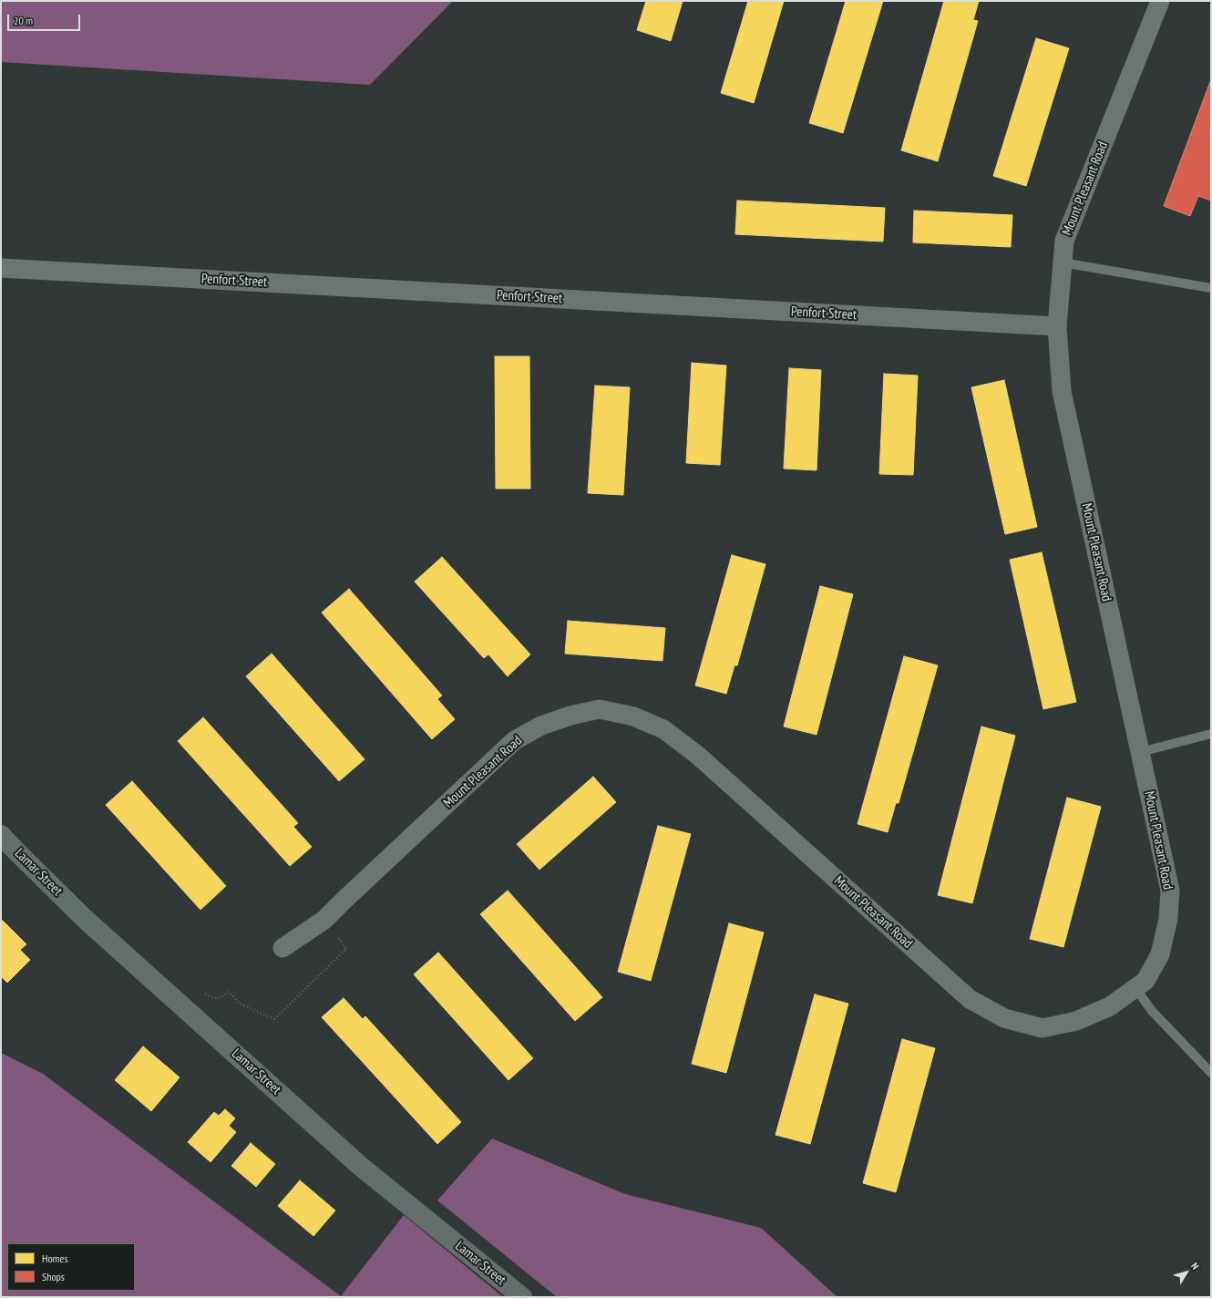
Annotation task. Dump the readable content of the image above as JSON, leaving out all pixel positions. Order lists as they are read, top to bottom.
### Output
{
  "streets": {
    "street": ["Mount Pleasant Road", "Penfort Street", "Lamar Street"]
  },
  "crossings": [
    ["Mount Pleasant Road", "Penfort Street"]
  ],
  "legend": ["Homes", "Shops"],
  "scale_bar": "20 m",
  "north": "top right"
}
